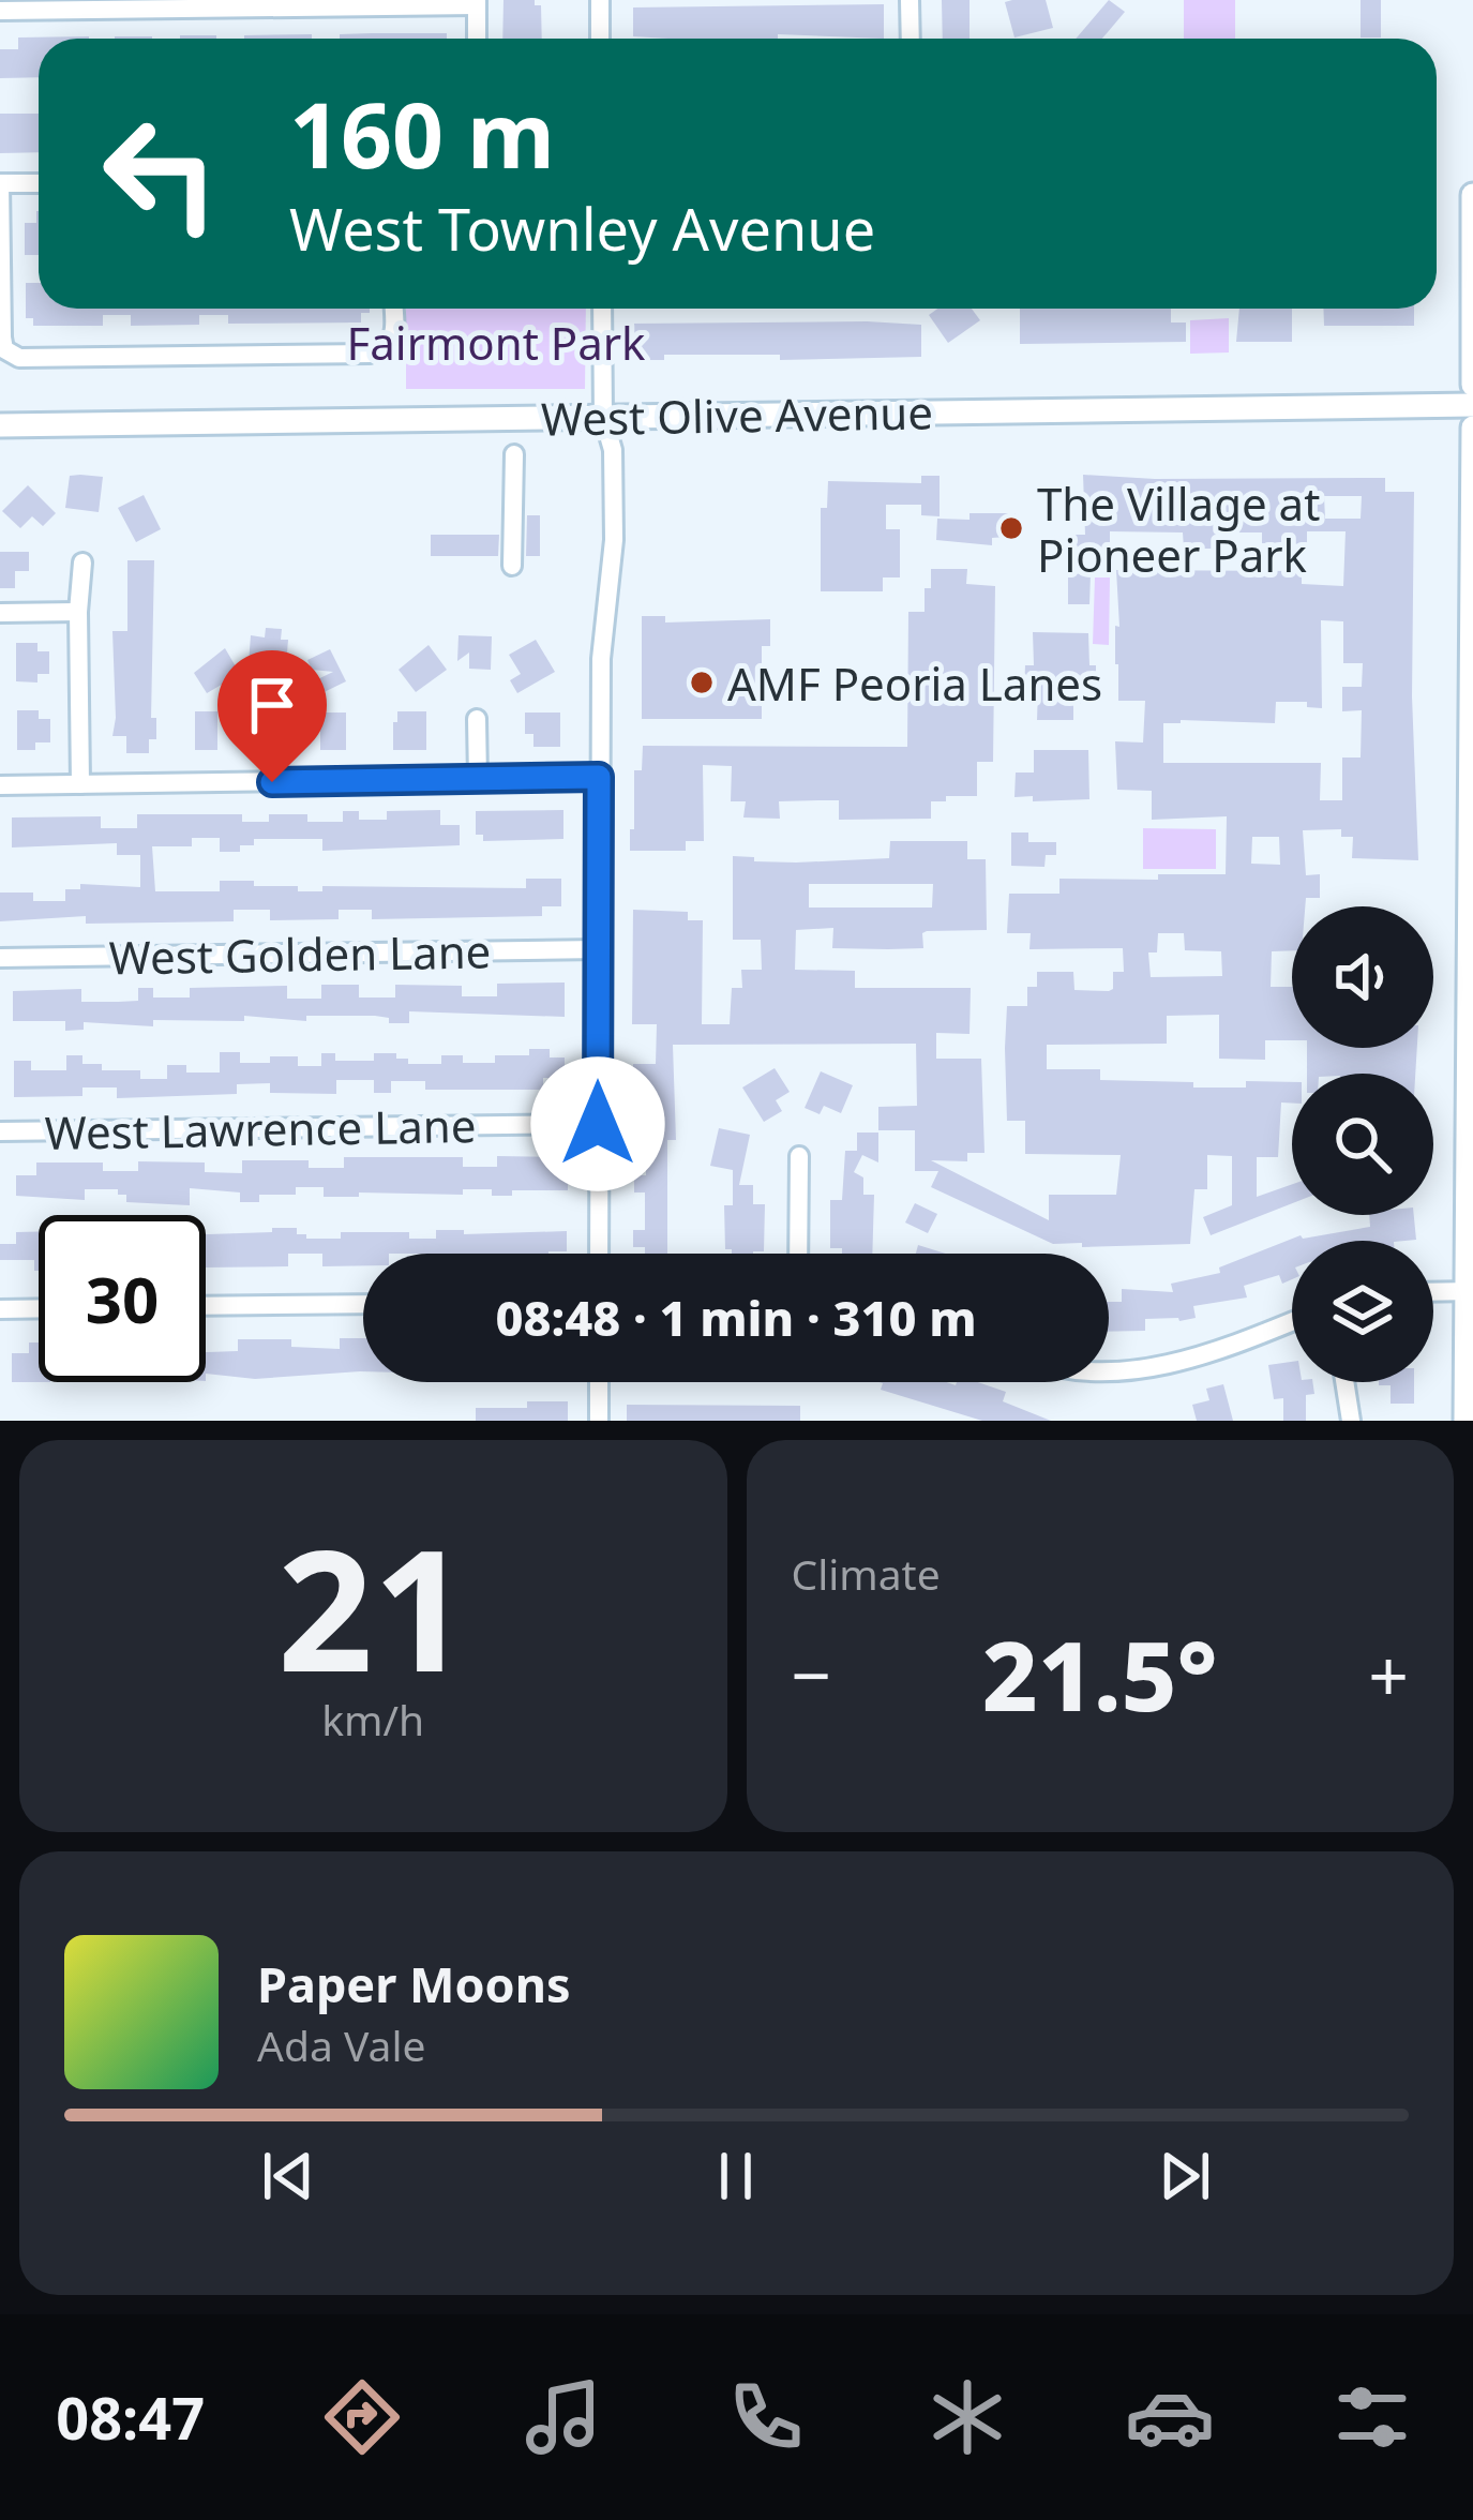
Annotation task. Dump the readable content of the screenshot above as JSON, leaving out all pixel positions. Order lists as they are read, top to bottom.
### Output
{
  "streets": {
    "main road": ["West Olive Avenue"],
    "street": ["West Golden Lane", "West Lawrence Lane"]
  },
  "parks": ["Fairmont Park"],
  "places": ["The Village at Pioneer Park", "AMF Peoria Lanes"],
  "page": {
    "turn": ["160 m", "West Townley Avenue"],
    "limit": "30",
    "trip": "08:48 · 1 min · 310 m",
    "tile": [
      ["21", "km/h"],
      "Climate"
    ],
    "heat": ["−", "21.5°", "+"],
    "song": ["Paper Moons", "Ada Vale"],
    "tabs": "08:47"
  }
}
